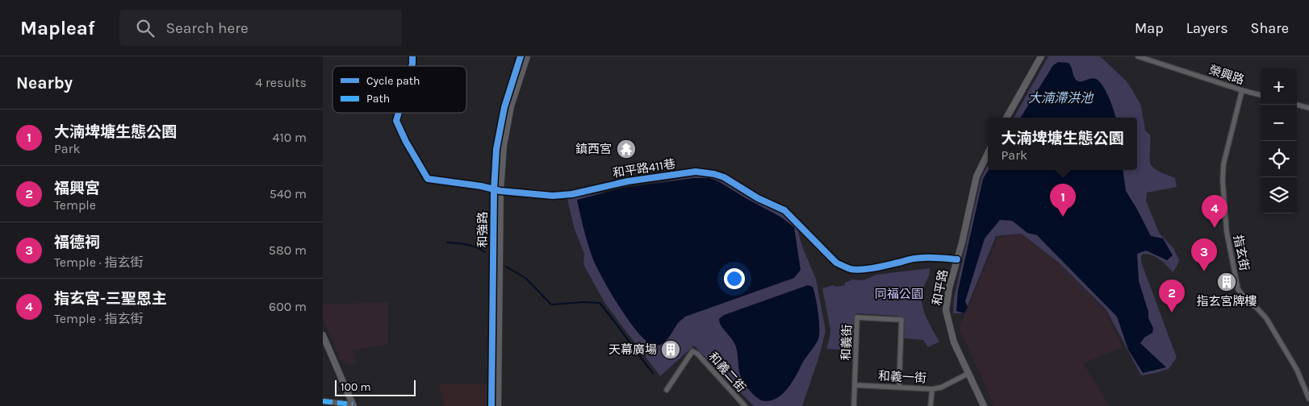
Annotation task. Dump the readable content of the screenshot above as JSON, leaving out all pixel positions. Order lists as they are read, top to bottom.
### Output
{
  "streets": {
    "street": [
      "榮興路",
      "和平路411巷",
      "和強路",
      "指玄街",
      "和平路",
      "和義街",
      "和義二街",
      "和義一街"
    ]
  },
  "crossings": [
    ["榮興路", "指玄街"],
    ["和平路411巷", "和強路"],
    ["和平路411巷", "和平路"],
    ["和平路", "和義一街"],
    ["和義街", "和義一街"]
  ],
  "water": ["大湳滯洪池"],
  "parks": ["同福公園"],
  "places": {
    "temple": ["鎮西宮"],
    "building": ["指玄宮牌樓", "天幕廣場"]
  },
  "legend": ["Cycle path", "Path"],
  "scale_bar": "100 m",
  "page": {
    "header": "Mapleaf",
    "search": "Search here",
    "nav": ["Map", "Layers", "Share"],
    "heading": ["Nearby", "4 results"],
    "map_buttons": ["+", "−"],
    "list": [
      {
        "mark": "1",
        "name": "大湳埤塘生態公園",
        "note": "Park",
        "value": "410 m"
      },
      {
        "mark": "2",
        "name": "福興宮",
        "note": "Temple",
        "value": "540 m"
      },
      {
        "mark": "3",
        "name": "福德祠",
        "note": "Temple · 指玄街",
        "value": "580 m"
      },
      {
        "mark": "4",
        "name": "指玄宮-三聖恩主",
        "note": "Temple · 指玄街",
        "value": "600 m"
      }
    ],
    "popup": ["大湳埤塘生態公園", "Park"],
    "pins": [
      "1",
      "4",
      "3",
      "2"
    ],
    "scale": "100 m"
  }
}
